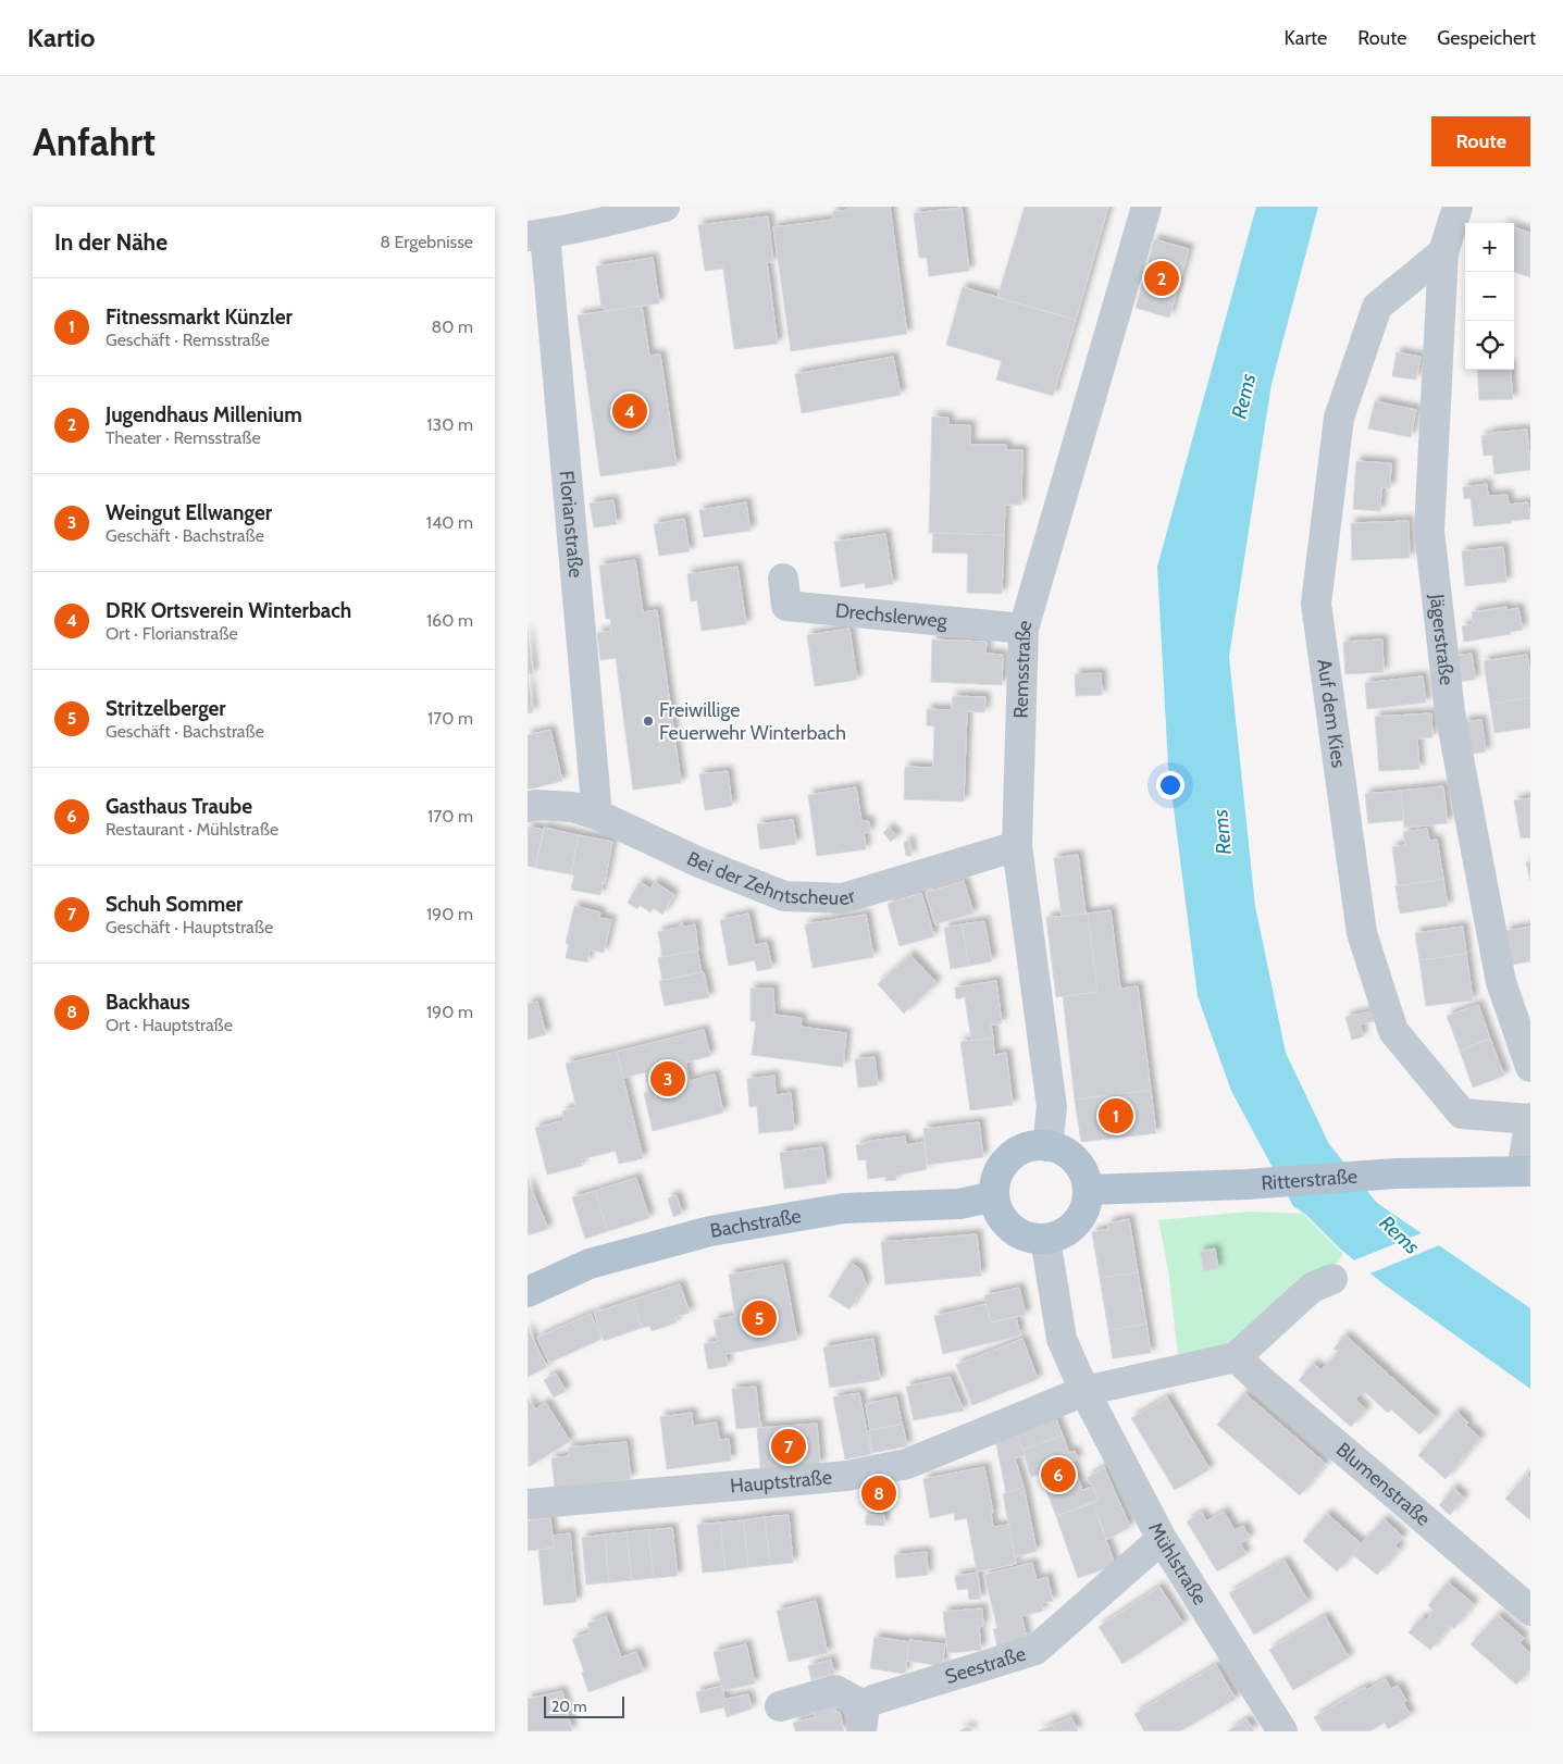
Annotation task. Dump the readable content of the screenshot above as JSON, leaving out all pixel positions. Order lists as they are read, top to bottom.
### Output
{
  "streets": {
    "main road": ["Ritterstraße", "Bachstraße"],
    "street": [
      "Florianstraße",
      "Drechslerweg",
      "Jägerstraße",
      "Remsstraße",
      "Auf dem Kies",
      "Bei der Zehntscheuer",
      "Hauptstraße",
      "Blumenstraße",
      "Mühlstraße",
      "Seestraße"
    ]
  },
  "crossings": [
    ["Florianstraße", "Bei der Zehntscheuer"],
    ["Drechslerweg", "Remsstraße"],
    ["Jägerstraße", "Auf dem Kies"],
    ["Remsstraße", "Bei der Zehntscheuer"],
    ["Remsstraße", "Ritterstraße"],
    ["Remsstraße", "Bachstraße"],
    ["Ritterstraße", "Bachstraße"],
    ["Hauptstraße", "Blumenstraße"],
    ["Hauptstraße", "Mühlstraße"],
    ["Mühlstraße", "Seestraße"]
  ],
  "water": ["Rems"],
  "places": ["Freiwillige Feuerwehr Winterbach"],
  "scale_bar": "20 m",
  "page": {
    "header": "Kartio",
    "nav": ["Karte", "Route", "Gespeichert"],
    "buttons": "Route",
    "title": "Anfahrt",
    "heading": ["In der Nähe", "8 Ergebnisse"],
    "map_buttons": ["+", "−"],
    "pins": [
      "2",
      "4",
      "3",
      "1",
      "5",
      "7",
      "6",
      "8"
    ],
    "list": [
      {
        "mark": "1",
        "name": "Fitnessmarkt Künzler",
        "note": "Geschäft · Remsstraße",
        "value": "80 m"
      },
      {
        "mark": "2",
        "name": "Jugendhaus Millenium",
        "note": "Theater · Remsstraße",
        "value": "130 m"
      },
      {
        "mark": "3",
        "name": "Weingut Ellwanger",
        "note": "Geschäft · Bachstraße",
        "value": "140 m"
      },
      {
        "mark": "4",
        "name": "DRK Ortsverein Winterbach",
        "note": "Ort · Florianstraße",
        "value": "160 m"
      },
      {
        "mark": "5",
        "name": "Stritzelberger",
        "note": "Geschäft · Bachstraße",
        "value": "170 m"
      },
      {
        "mark": "6",
        "name": "Gasthaus Traube",
        "note": "Restaurant · Mühlstraße",
        "value": "170 m"
      },
      {
        "mark": "7",
        "name": "Schuh Sommer",
        "note": "Geschäft · Hauptstraße",
        "value": "190 m"
      },
      {
        "mark": "8",
        "name": "Backhaus",
        "note": "Ort · Hauptstraße",
        "value": "190 m"
      }
    ],
    "scale": "20 m"
  }
}
